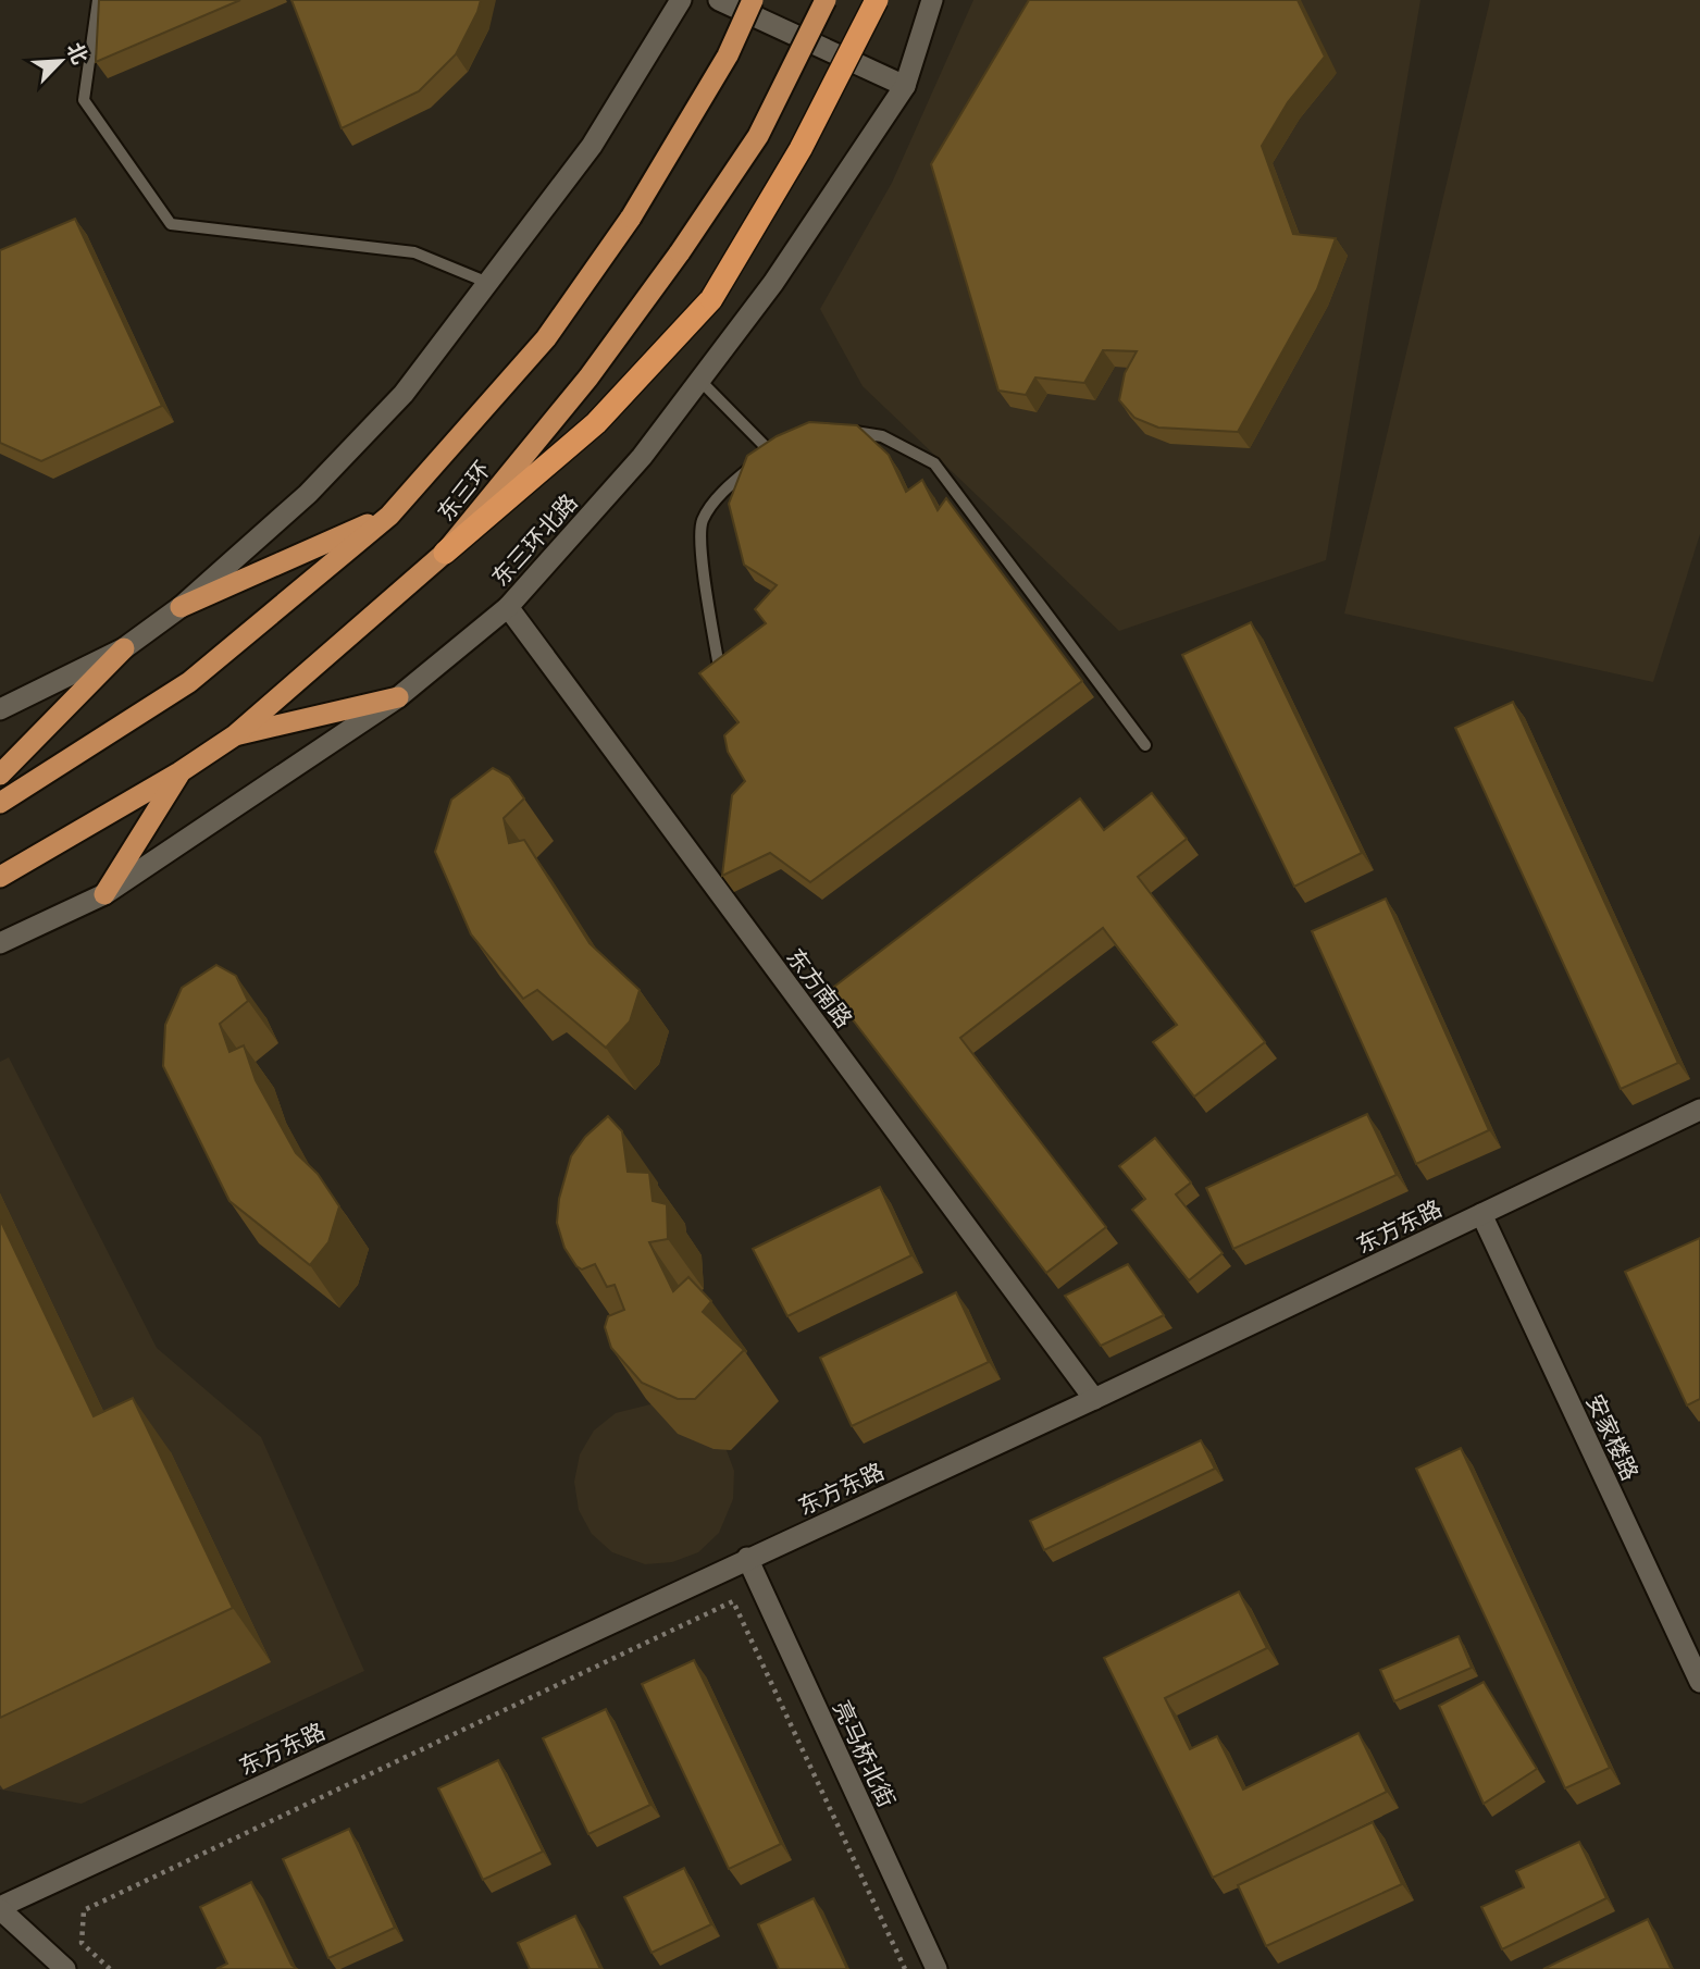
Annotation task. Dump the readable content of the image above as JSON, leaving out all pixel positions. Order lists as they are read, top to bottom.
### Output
{
  "streets": {
    "highway": ["东三环"],
    "street": [
      "东三环北路",
      "东方南路",
      "东方东路",
      "安家楼路",
      "亮马桥北街"
    ]
  },
  "crossings": [
    ["东三环北路", "东方南路"],
    ["东方南路", "东方东路"],
    ["东方东路", "安家楼路"],
    ["东方东路", "亮马桥北街"]
  ],
  "north": "top right"
}
